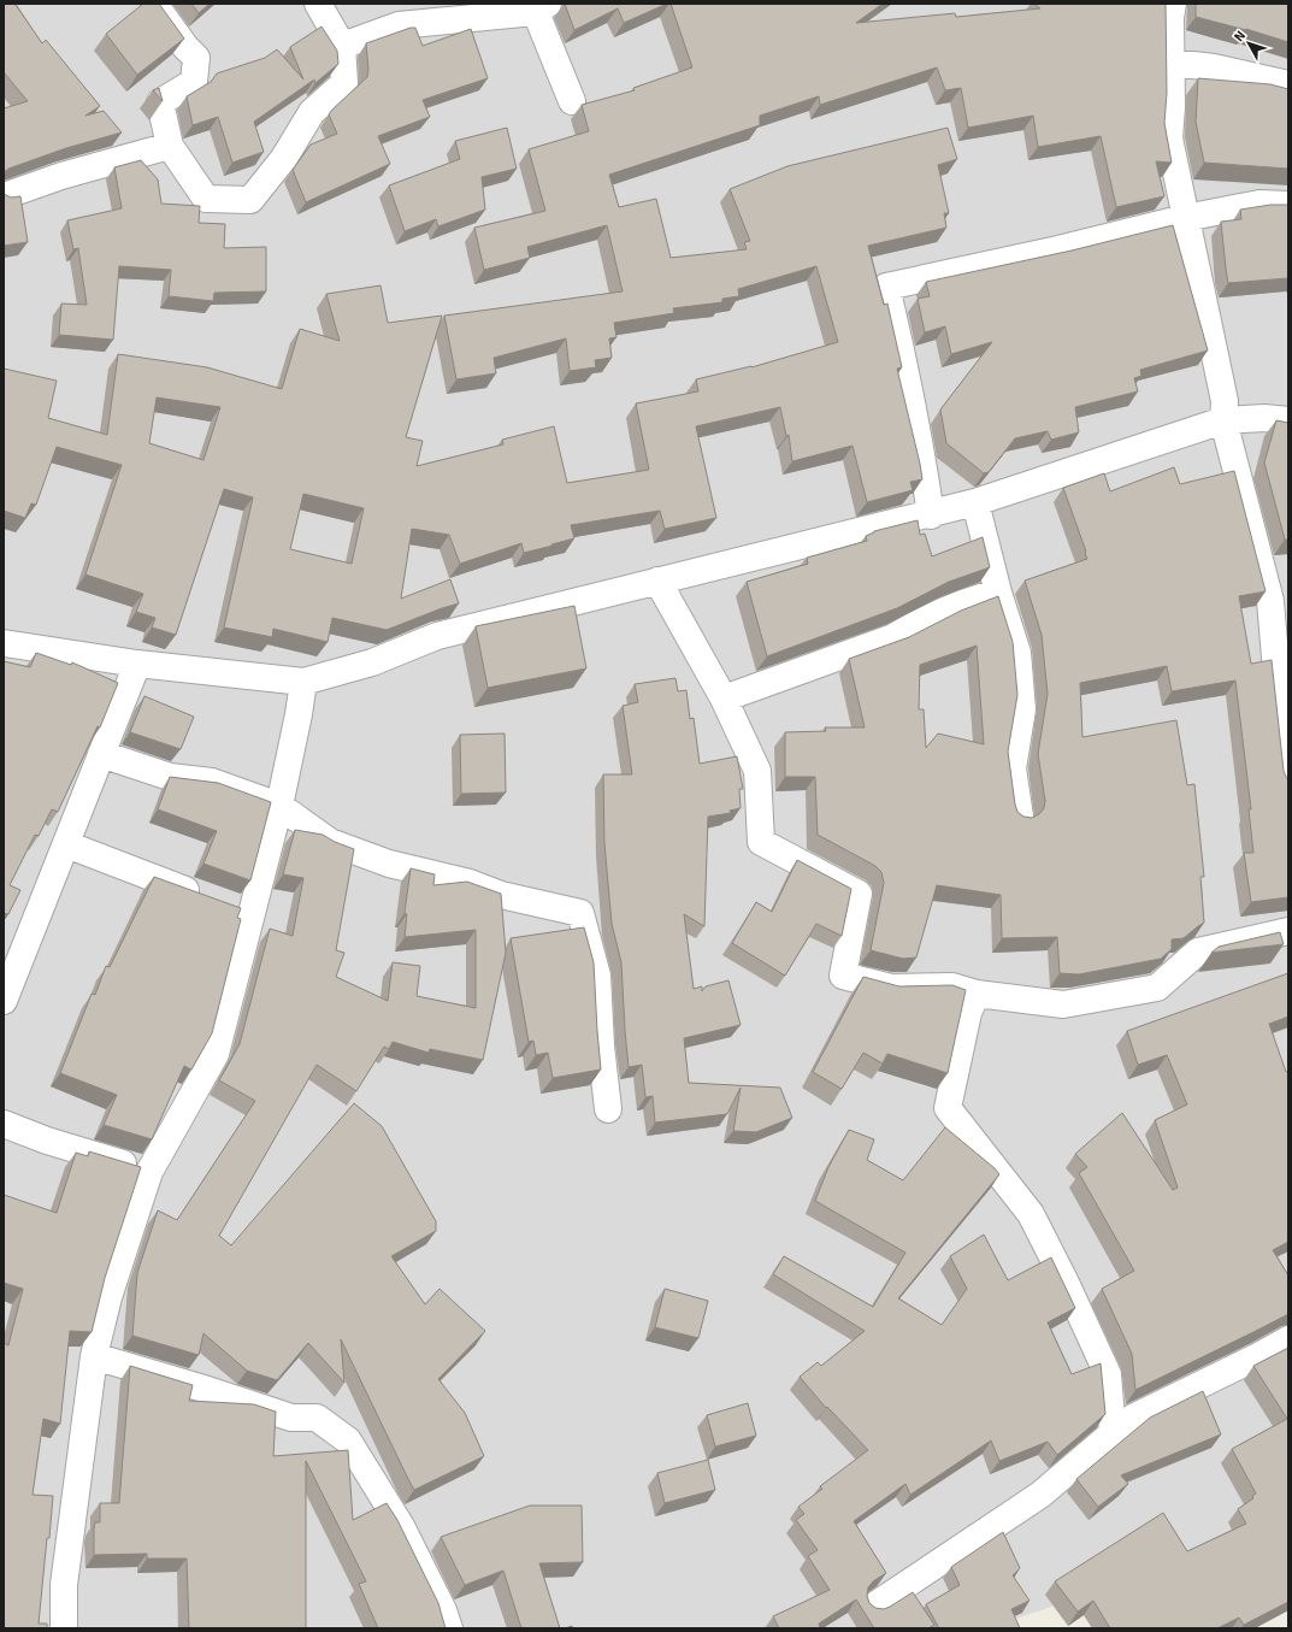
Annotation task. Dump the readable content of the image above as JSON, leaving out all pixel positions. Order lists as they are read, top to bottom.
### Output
{
  "north": "top left"
}
